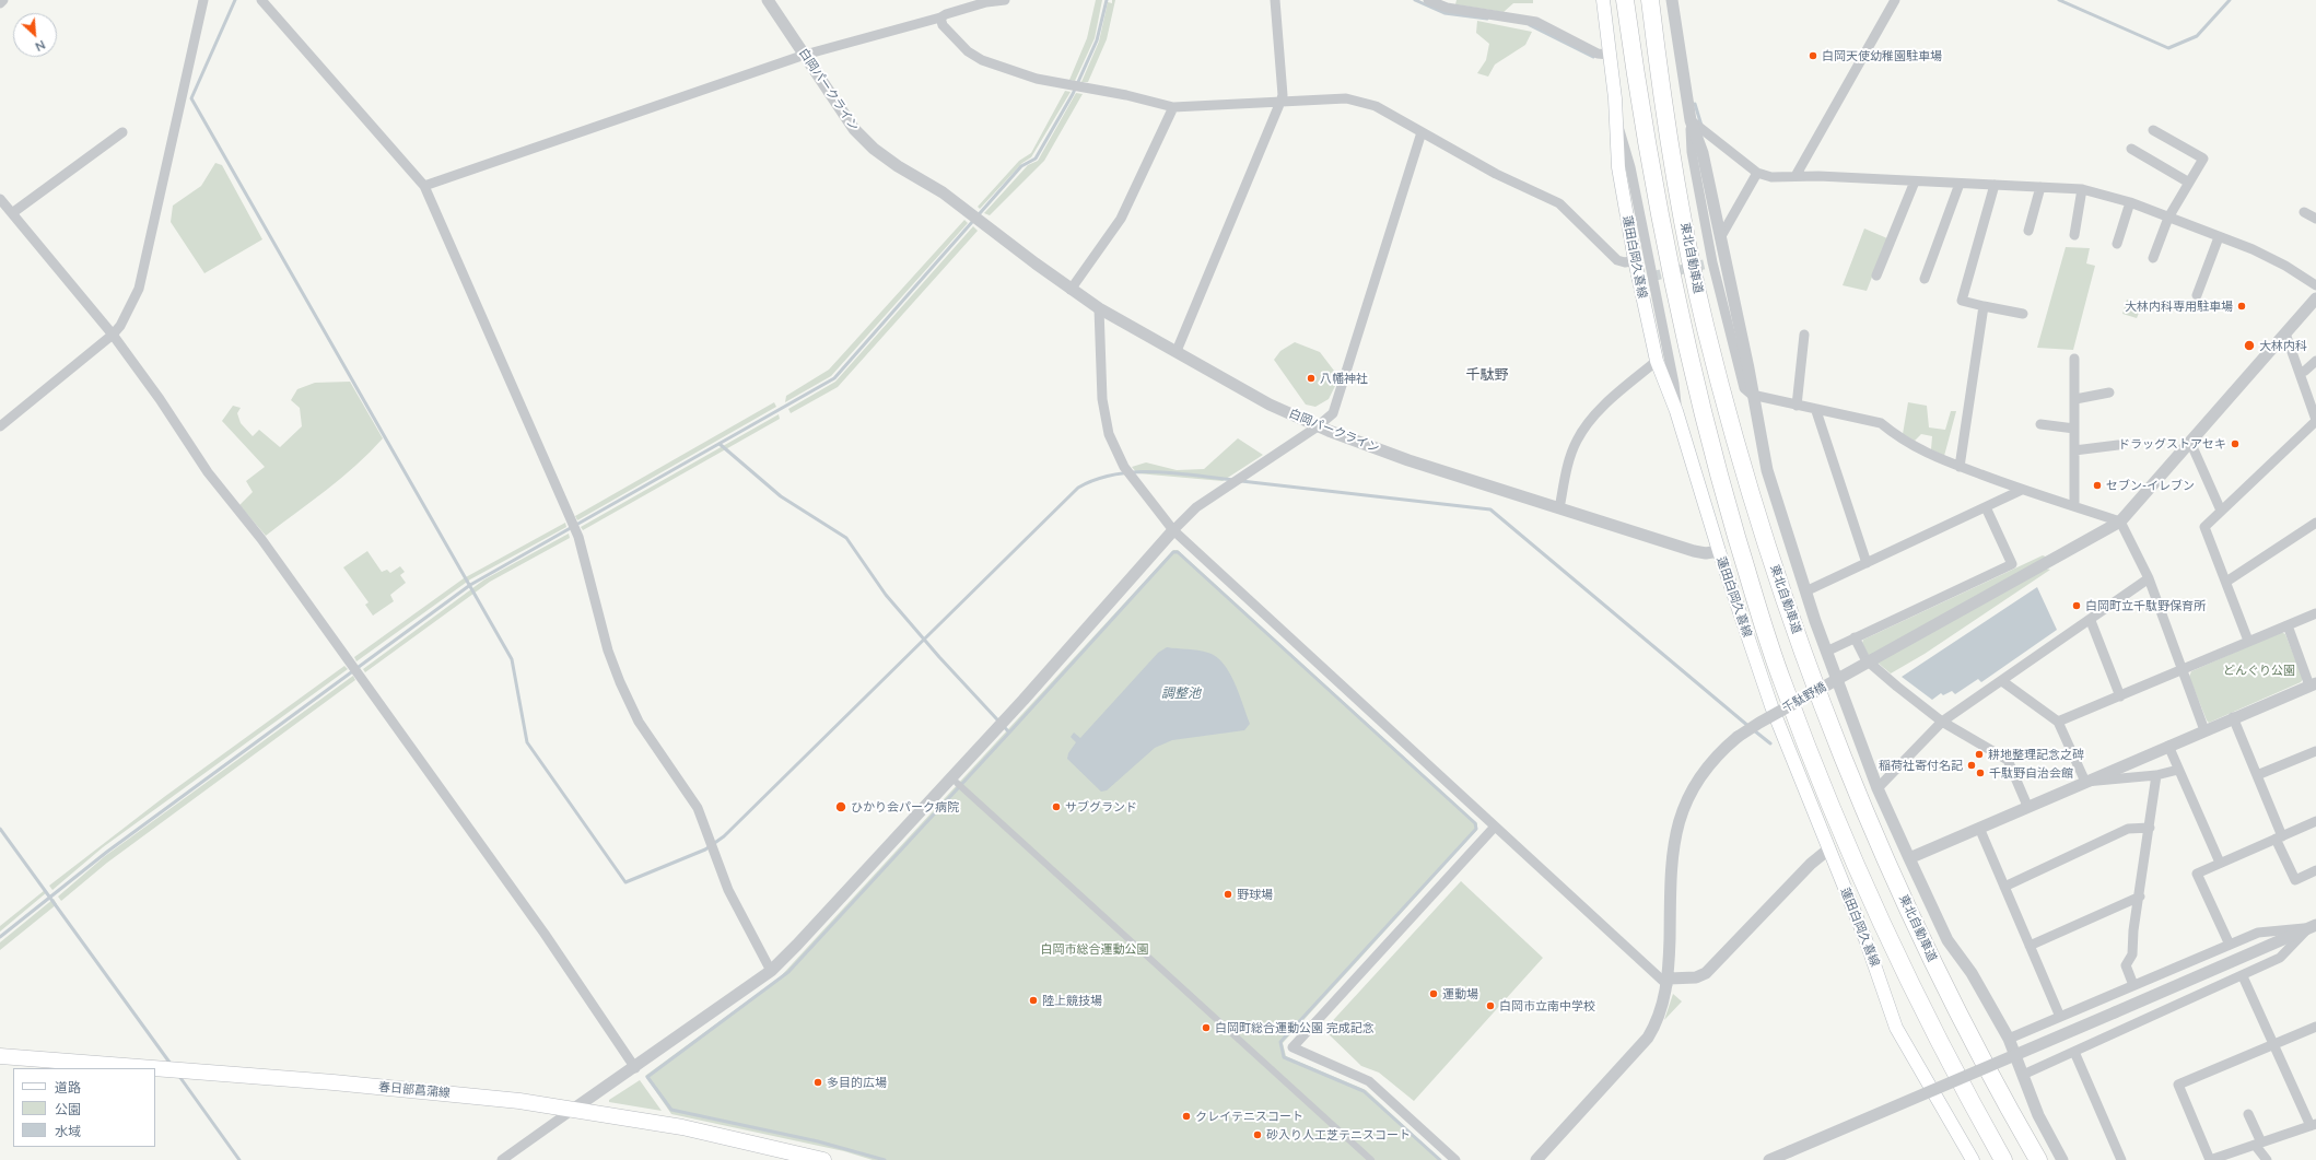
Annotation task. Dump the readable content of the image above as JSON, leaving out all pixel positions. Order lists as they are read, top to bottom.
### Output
{
  "streets": {
    "highway": ["東北自動車道"],
    "main road": ["蓮田白岡久喜線", "春日部菖蒲線"],
    "street": ["白岡パークライン", "千駄野橋"]
  },
  "crossings": [
    ["白岡パークライン", "蓮田白岡久喜線"]
  ],
  "districts": ["千駄野"],
  "water": ["調整池"],
  "parks": ["どんぐり公園", "白岡市総合運動公園"],
  "places": [
    "白岡天使幼稚園駐車場",
    "大林内科専用駐車場",
    "大林内科",
    "八幡神社",
    "ドラッグストアセキ",
    "セブン-イレブン",
    "白岡町立千駄野保育所",
    "耕地整理記念之碑",
    "稲荷社寄付名記",
    "千駄野自治会館",
    "ひかり会パーク病院",
    "サブグランド",
    "野球場",
    "運動場",
    "陸上競技場",
    "白岡市立南中学校",
    "白岡町総合運動公園 完成記念",
    "多目的広場",
    "クレイテニスコート",
    "砂入り人工芝テニスコート"
  ],
  "legend": ["道路", "公園", "水域"],
  "north": "bottom right"
}
